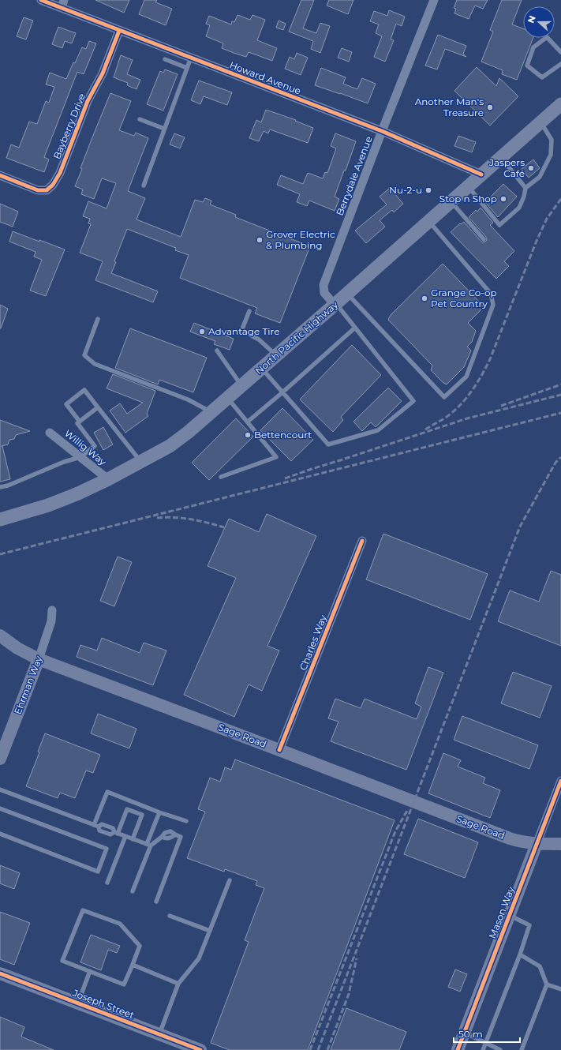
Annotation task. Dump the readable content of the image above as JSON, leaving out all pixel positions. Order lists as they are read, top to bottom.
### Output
{
  "streets": {
    "main road": [
      "North Pacific Highway",
      "Ehrman Way",
      "Sage Road",
      "Mason Way",
      "Joseph Street"
    ],
    "street": [
      "Howard Avenue",
      "Bayberry Drive",
      "Berrydale Avenue",
      "Willig Way",
      "Charles Way"
    ]
  },
  "crossings": [
    ["Howard Avenue", "Bayberry Drive"],
    ["Howard Avenue", "Berrydale Avenue"],
    ["Howard Avenue", "North Pacific Highway"],
    ["Berrydale Avenue", "North Pacific Highway"],
    ["North Pacific Highway", "Willig Way"],
    ["Charles Way", "Sage Road"],
    ["Ehrman Way", "Sage Road"],
    ["Sage Road", "Mason Way"]
  ],
  "places": [
    "Another Man's Treasure",
    "Jaspers Café",
    "Nu-2-u",
    "Stop n Shop",
    "Grover Electric & Plumbing",
    "Grange Co-op Pet Country",
    "Advantage Tire",
    "Bettencourt"
  ],
  "scale_bar": "50 m",
  "north": "left"
}
